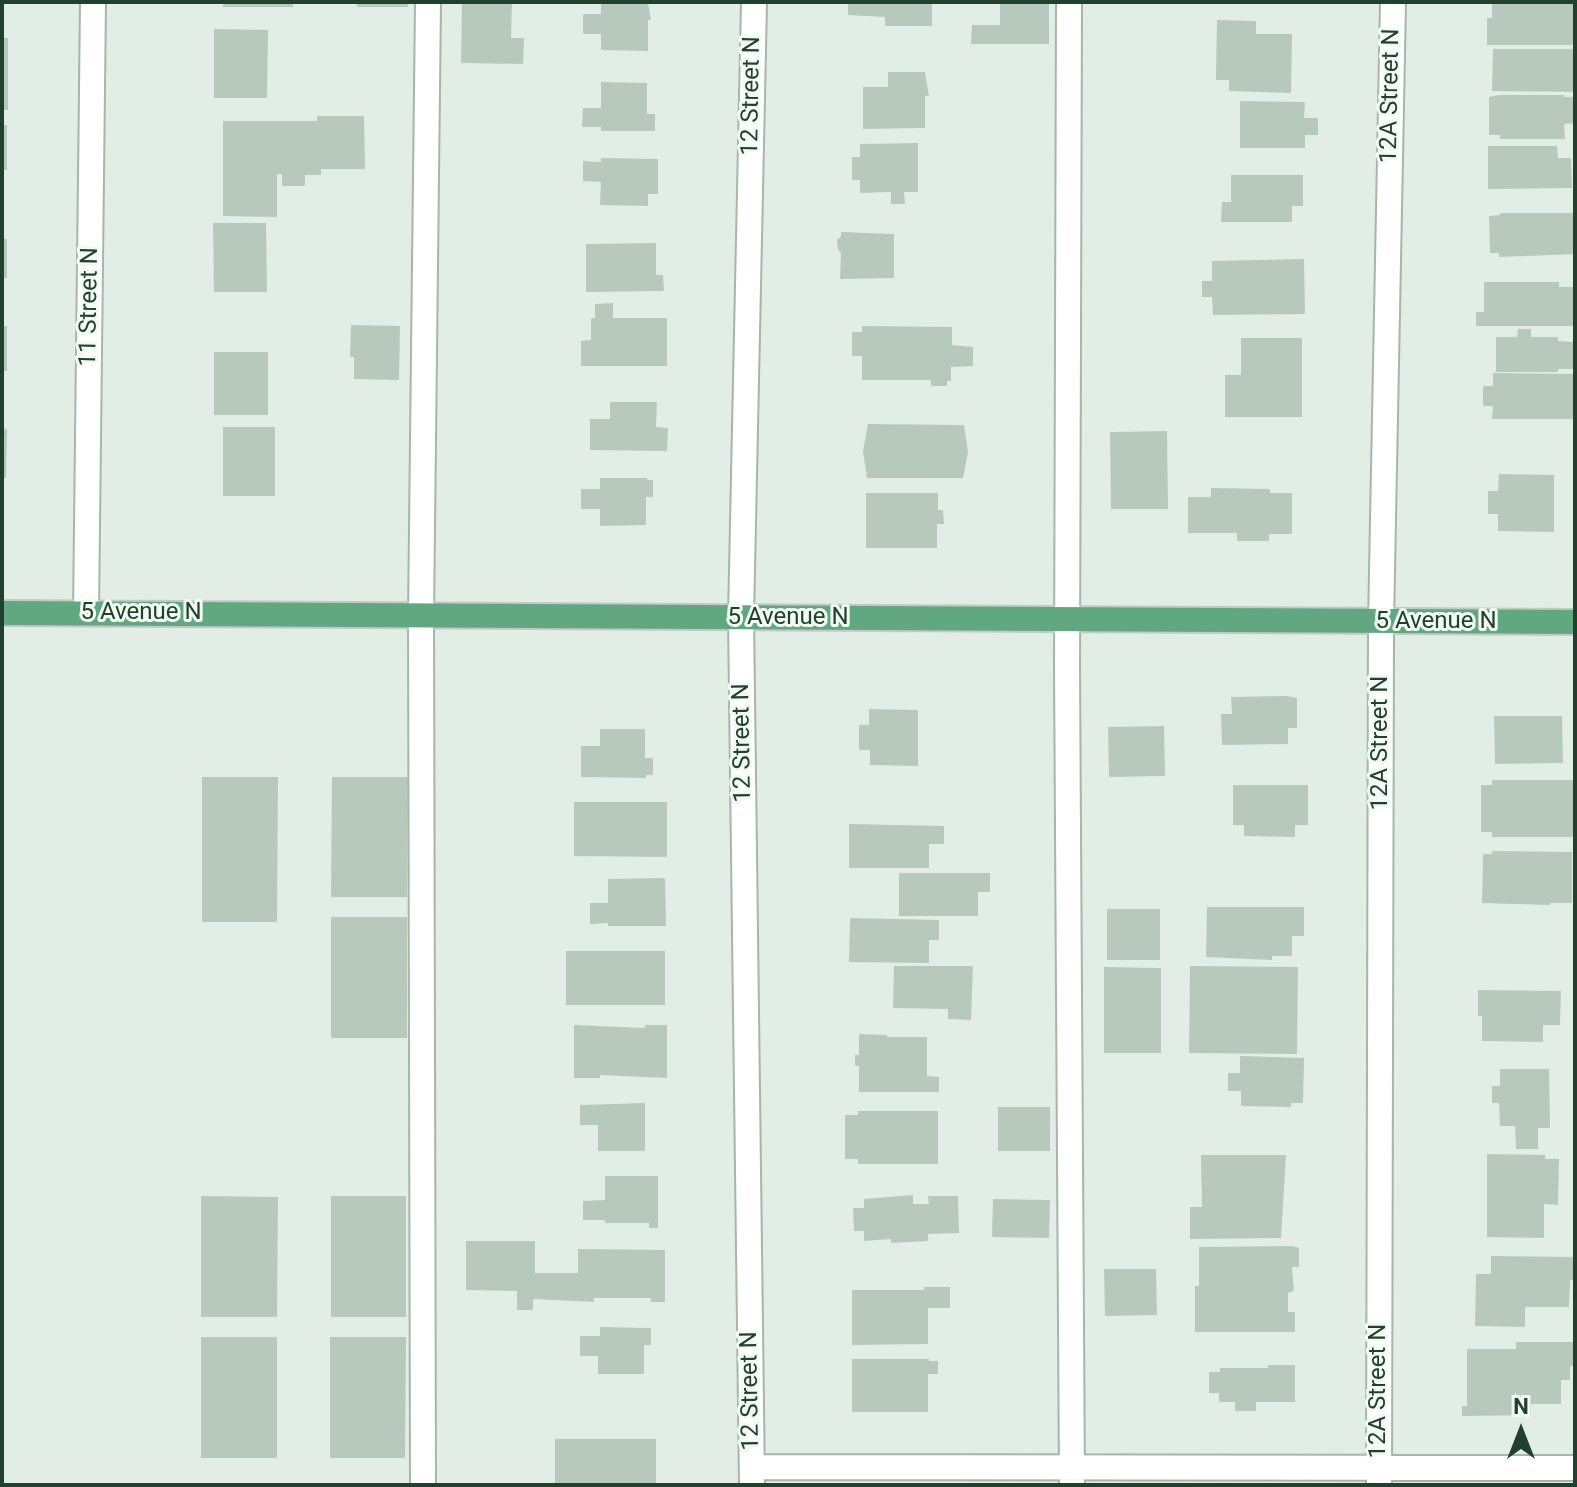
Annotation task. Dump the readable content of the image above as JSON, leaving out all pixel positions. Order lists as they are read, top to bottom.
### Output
{
  "streets": {
    "main road": ["5 Avenue N"],
    "street": ["12 Street N", "12A Street N", "11 Street N"]
  },
  "crossings": [
    ["12 Street N", "5 Avenue N"],
    ["12A Street N", "5 Avenue N"],
    ["11 Street N", "5 Avenue N"]
  ],
  "north": "top"
}
